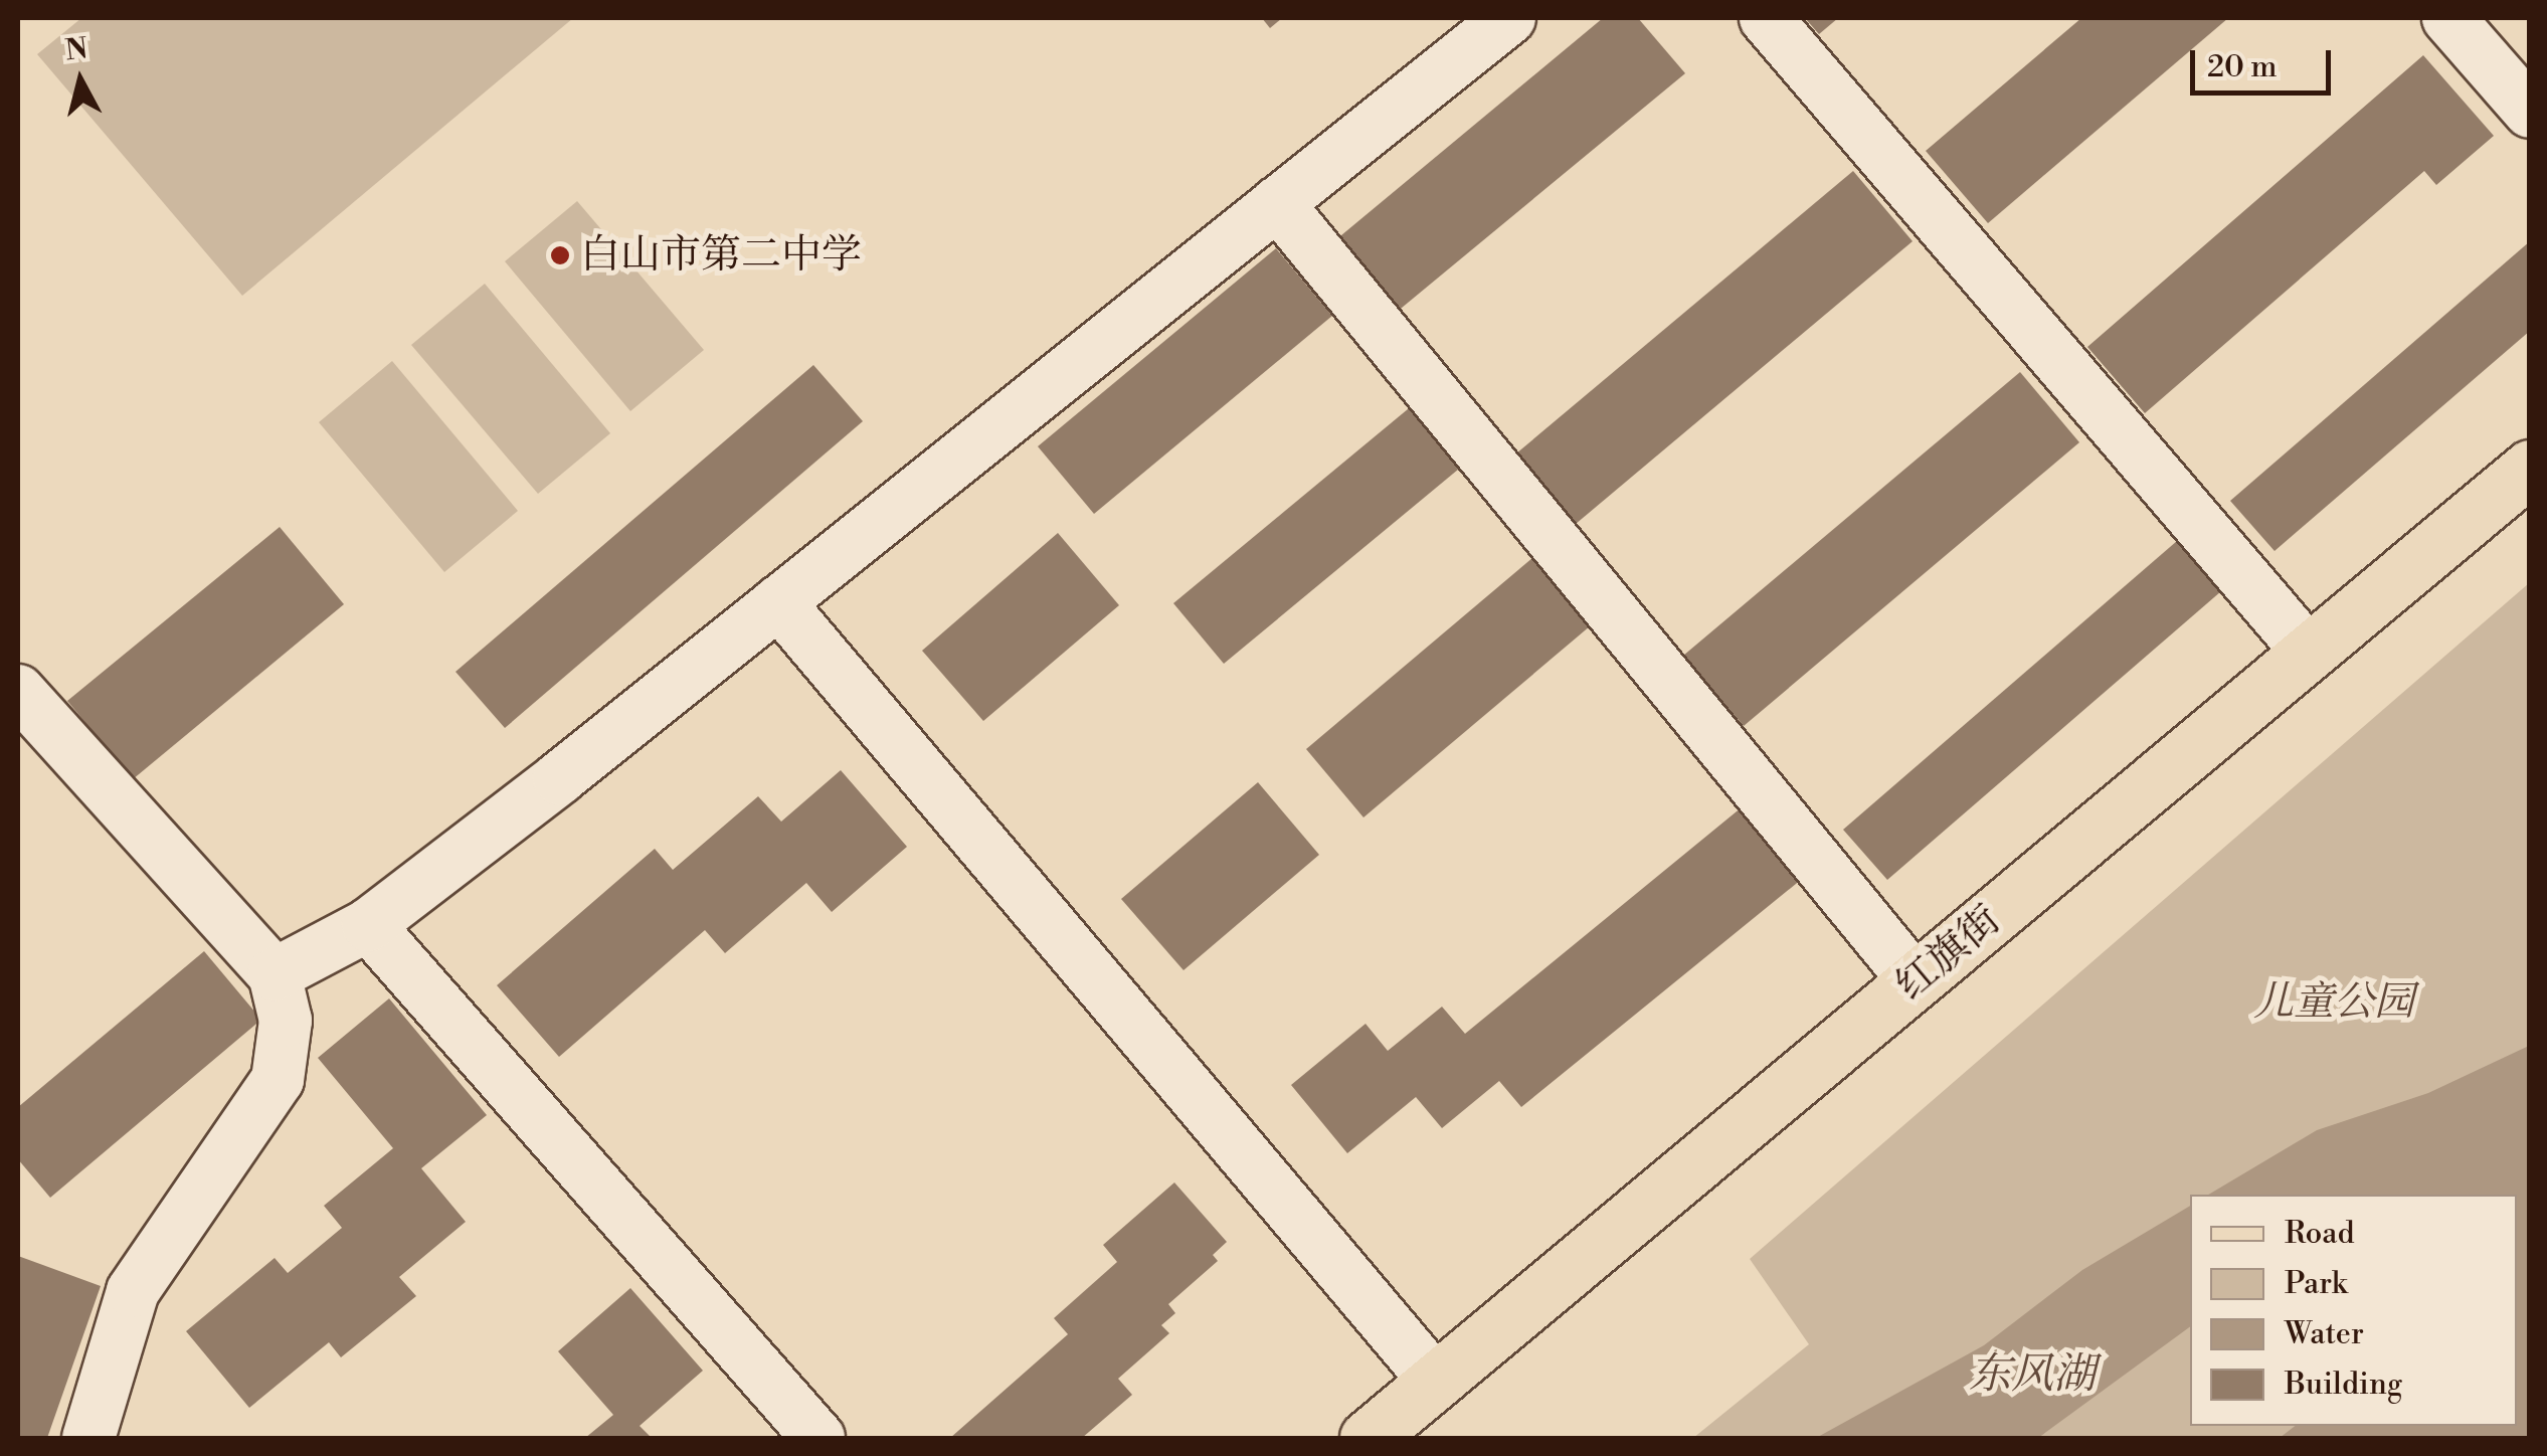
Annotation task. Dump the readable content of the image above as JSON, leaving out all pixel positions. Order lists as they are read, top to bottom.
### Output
{
  "streets": {
    "main road": ["红旗街"]
  },
  "water": ["东风湖"],
  "parks": ["儿童公园"],
  "places": ["白山市第二中学"],
  "legend": [
    "Road",
    "Park",
    "Water",
    "Building"
  ],
  "scale_bar": "20 m",
  "north": "top"
}
